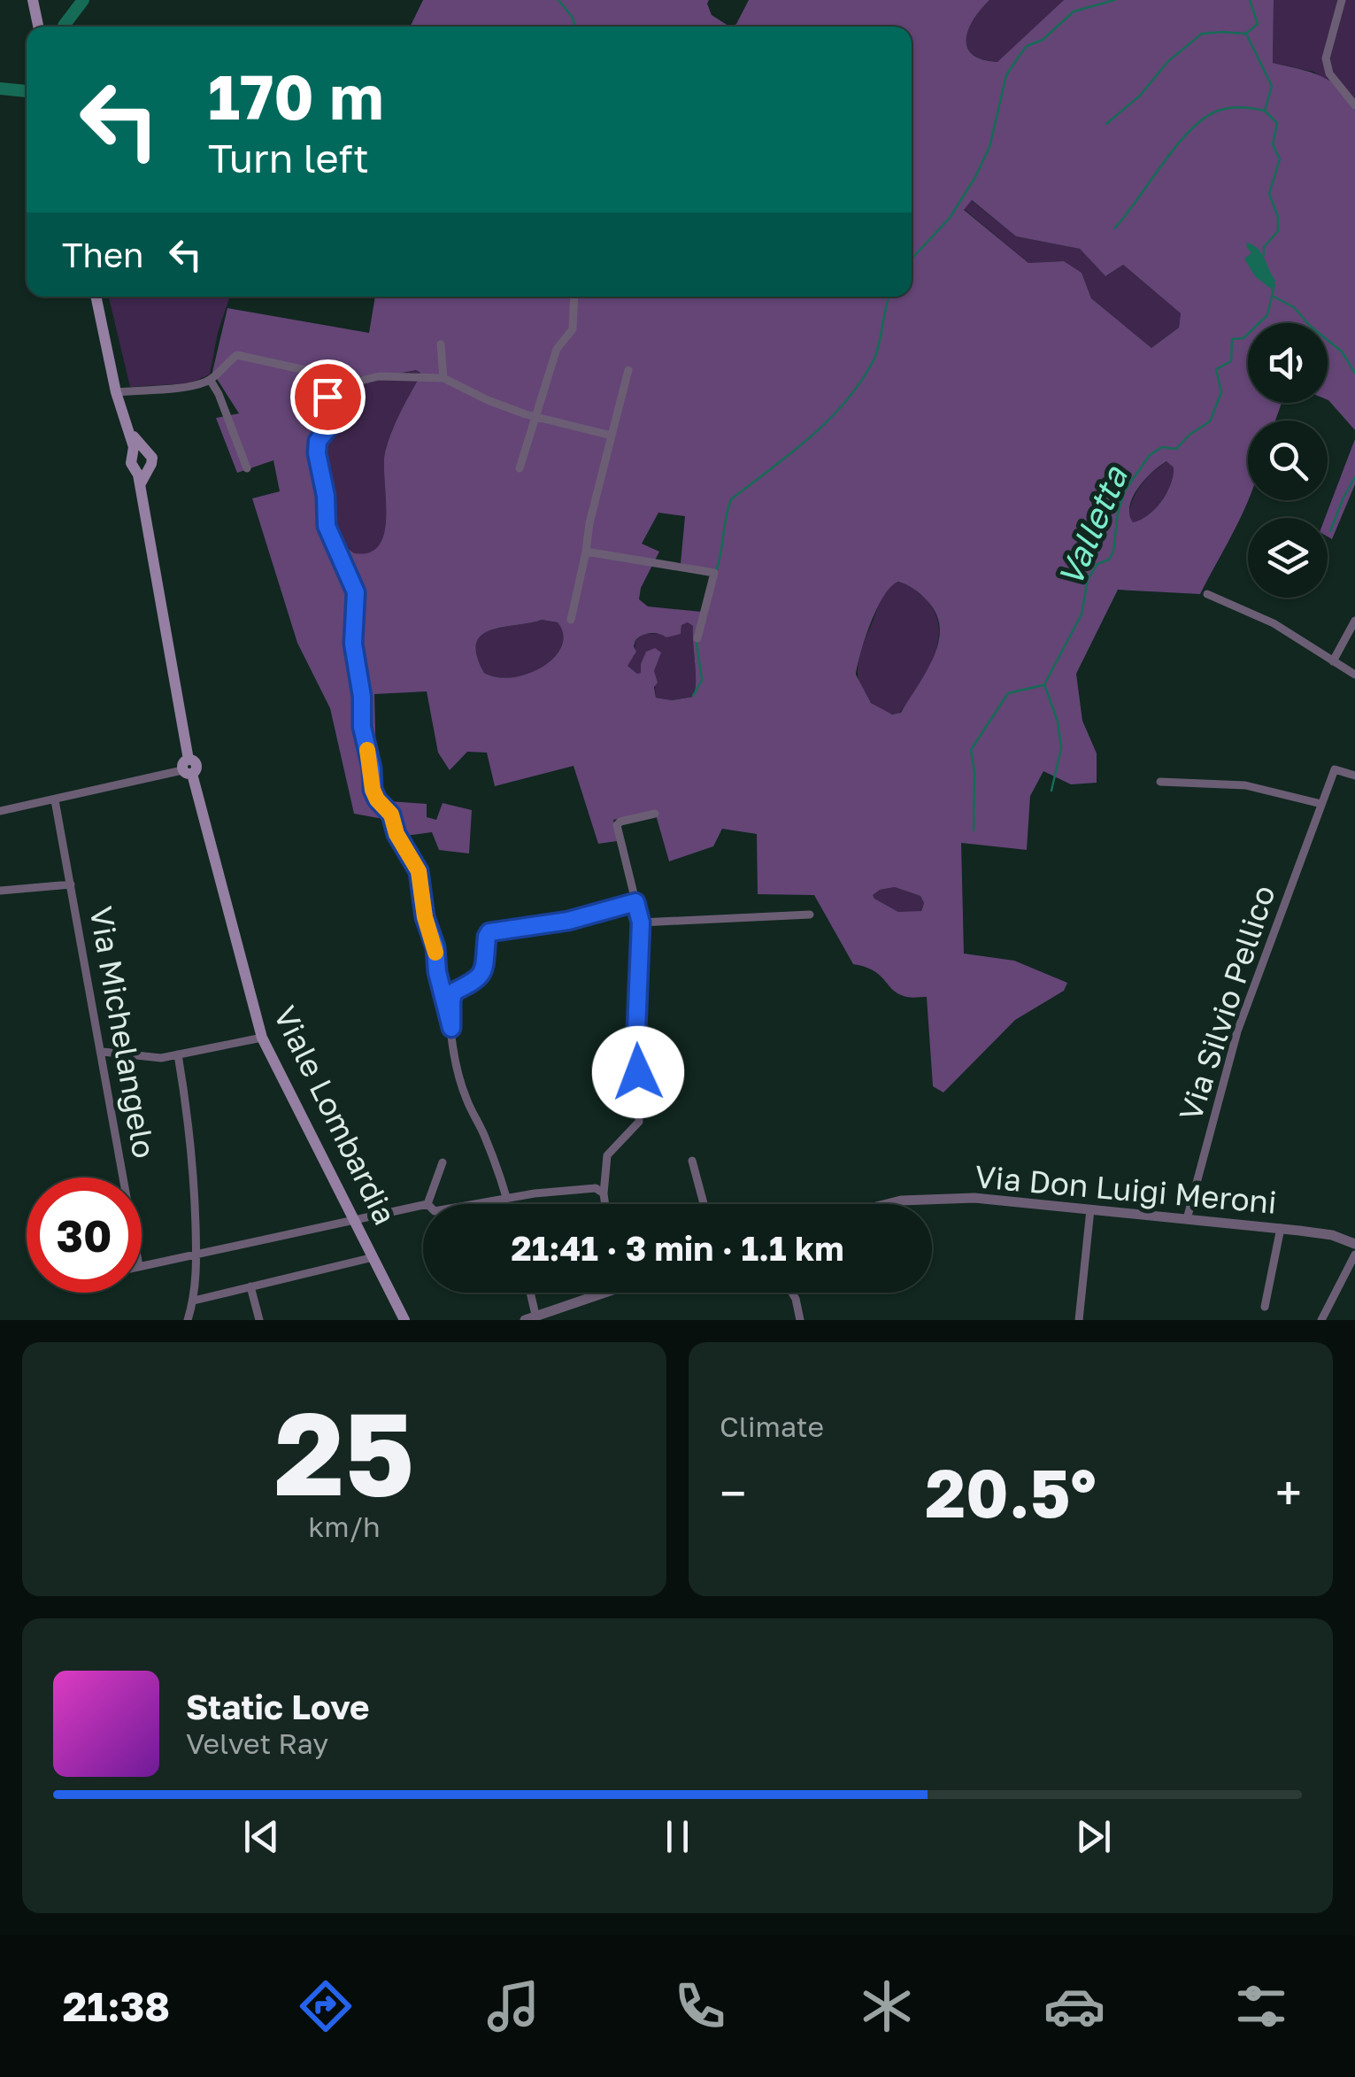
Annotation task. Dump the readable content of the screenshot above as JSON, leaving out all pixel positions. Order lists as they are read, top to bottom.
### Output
{
  "streets": {
    "main road": ["Viale Lombardia"],
    "street": ["Via Silvio Pellico", "Via Michelangelo", "Via Don Luigi Meroni"]
  },
  "crossings": [
    ["Via Silvio Pellico", "Via Don Luigi Meroni"]
  ],
  "water": ["Valletta"],
  "page": {
    "turn": ["170 m", "Turn left"],
    "then": "Then",
    "limit": "30",
    "trip": "21:41 · 3 min · 1.1 km",
    "tile": [
      ["25", "km/h"],
      "Climate"
    ],
    "heat": ["−", "20.5°", "+"],
    "song": ["Static Love", "Velvet Ray"],
    "tabs": "21:38"
  }
}
